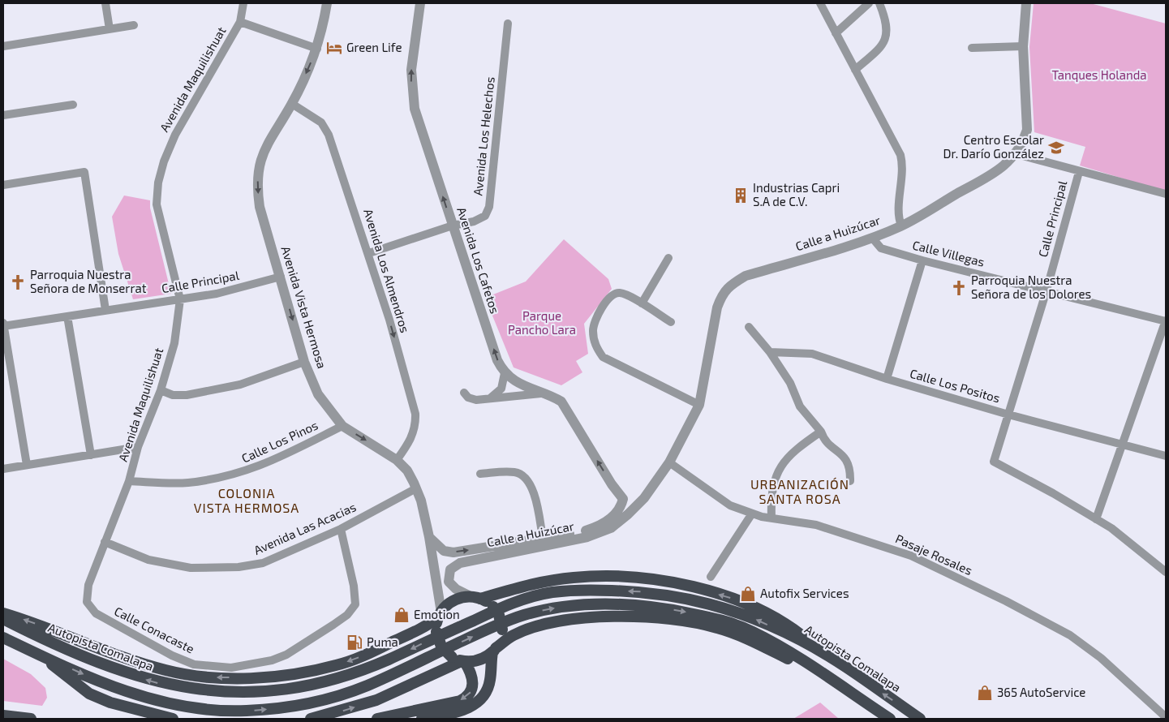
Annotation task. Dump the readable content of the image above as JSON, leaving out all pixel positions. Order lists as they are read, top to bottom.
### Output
{
  "streets": {
    "highway": ["Autopista Comalapa"],
    "street": [
      "Avenida Maquilishuat",
      "Avenida Los Helechos",
      "Calle Principal",
      "Calle a Huizúcar",
      "Calle Villegas",
      "Avenida Los Cafetos",
      "Avenida Los Almendros",
      "Avenida Vista Hermosa",
      "Calle Los Positos",
      "Calle Los Pinos",
      "Avenida Las Acacias",
      "Pasaje Rosales",
      "Calle Conacaste"
    ]
  },
  "crossings": [
    ["Avenida Maquilishuat", "Calle Principal"],
    ["Avenida Maquilishuat", "Calle Los Pinos"],
    ["Avenida Maquilishuat", "Avenida Las Acacias"],
    ["Avenida Maquilishuat", "Calle Conacaste"],
    ["Avenida Los Helechos", "Avenida Los Cafetos"],
    ["Avenida Los Helechos", "Avenida Los Almendros"],
    ["Calle Principal", "Calle Villegas"],
    ["Calle Principal", "Avenida Vista Hermosa"],
    ["Calle Principal", "Calle Los Positos"],
    ["Calle a Huizúcar", "Calle Villegas"],
    ["Calle a Huizúcar", "Avenida Los Cafetos"],
    ["Calle a Huizúcar", "Avenida Vista Hermosa"],
    ["Calle a Huizúcar", "Pasaje Rosales"],
    ["Avenida Los Almendros", "Avenida Vista Hermosa"],
    ["Avenida Vista Hermosa", "Calle Los Pinos"],
    ["Avenida Vista Hermosa", "Avenida Las Acacias"],
    ["Avenida Las Acacias", "Calle Conacaste"]
  ],
  "one_way": ["Avenida Los Cafetos", "Avenida Los Almendros", "Avenida Vista Hermosa"],
  "districts": ["URBANIZACIÓN SANTA ROSA", "COLONIA VISTA HERMOSA"],
  "parks": ["Tanques Holanda", "Parque Pancho Lara"],
  "places": {
    "hotel": ["Green Life"],
    "school or university": ["Centro Escolar Dr. Darío González"],
    "building": ["Industrias Capri S.A de C.V."],
    "church": ["Parroquia Nuestra Señora de Monserrat", "Parroquia Nuestra Señora de los Dolores"],
    "shop": ["Autofix Services", "Emotion", "365 AutoService"],
    "fuel station": ["Puma"]
  }
}
